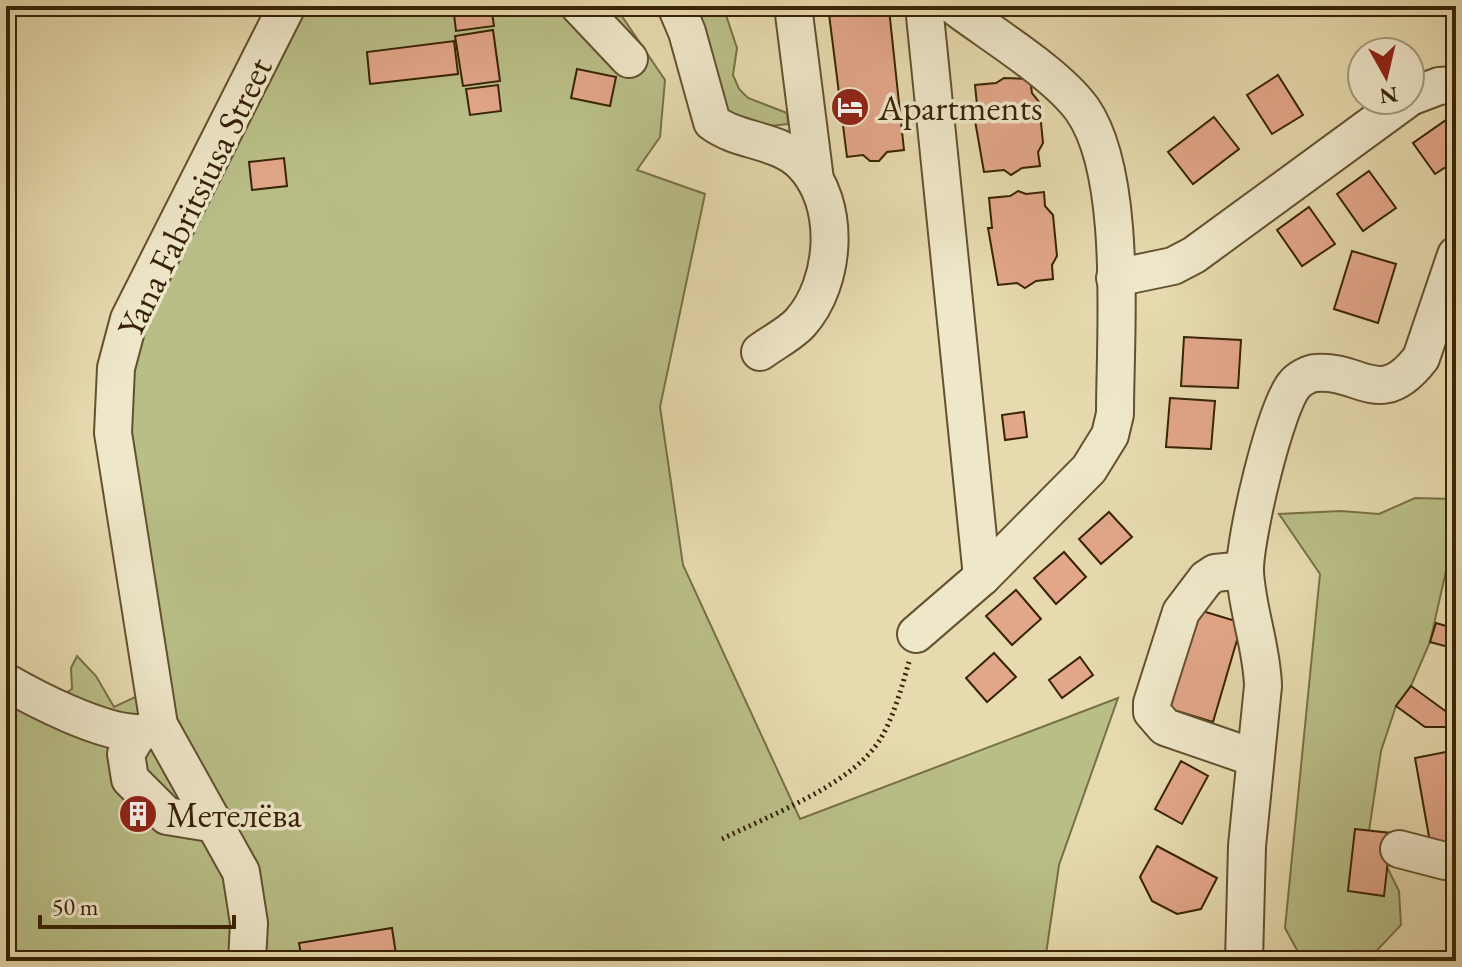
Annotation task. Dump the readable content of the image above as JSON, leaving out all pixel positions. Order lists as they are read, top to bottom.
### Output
{
  "streets": {
    "street": ["Yana Fabritsiusa Street"]
  },
  "places": {
    "hotel": ["Apartments"],
    "building": ["Метелёва"]
  },
  "scale_bar": "50 m",
  "north": "bottom"
}
